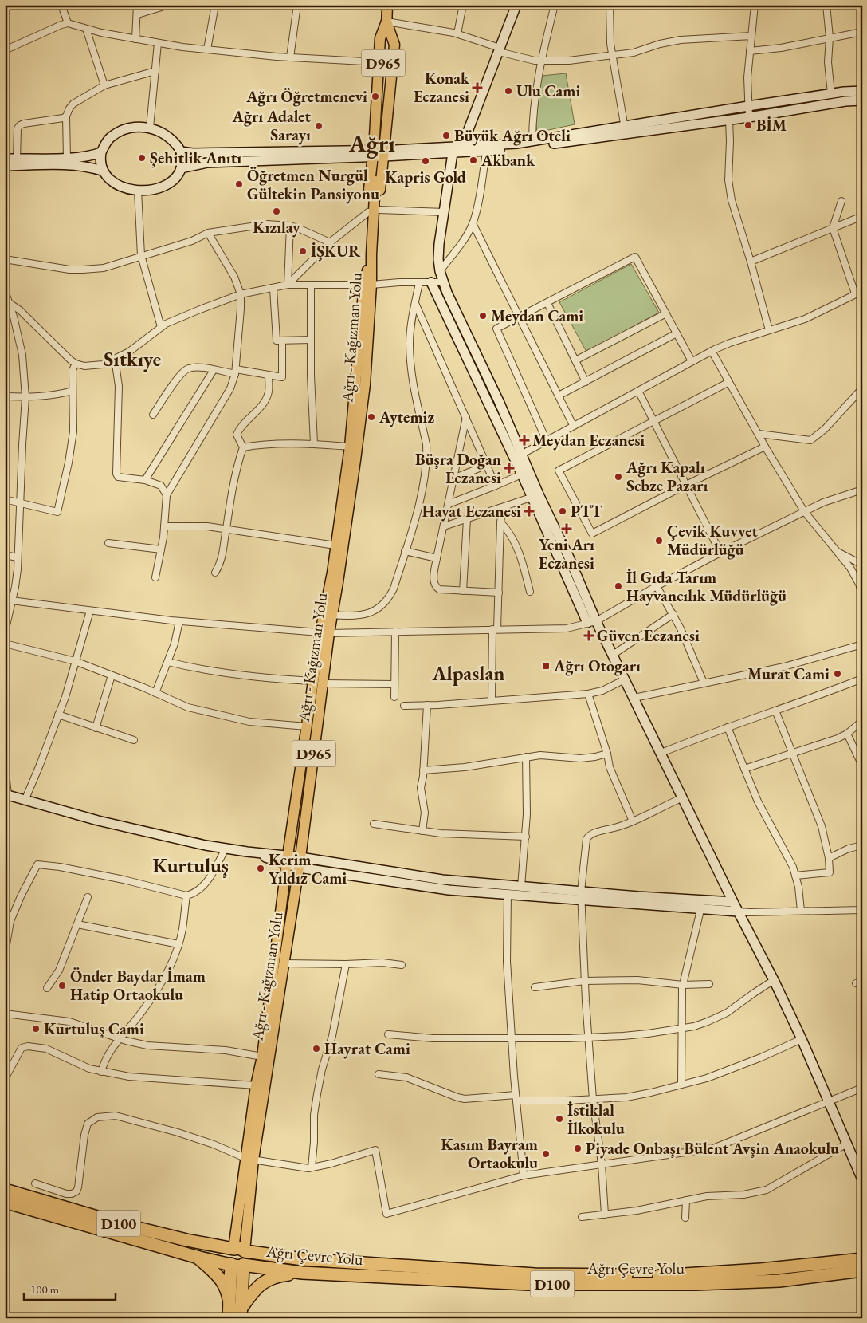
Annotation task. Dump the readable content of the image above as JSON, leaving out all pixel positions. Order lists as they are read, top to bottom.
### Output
{
  "streets": {
    "highway": ["D100", "Ağrı Çevre Yolu"],
    "main road": ["D965", "Ağrı - Kağızman Yolu"]
  },
  "crossings": [
    ["Ağrı - Kağızman Yolu", "Ağrı Çevre Yolu"]
  ],
  "districts": [
    "Ağrı",
    "Sıtkıye",
    "Alpaslan",
    "Kurtuluş"
  ],
  "places": {
    "health": [
      "Konak Eczanesi",
      "Meydan Eczanesi",
      "Büşra Doğan Eczanesi",
      "Hayat Eczanesi",
      "Yeni Arı Eczanesi",
      "Güven Eczanesi"
    ],
    "other": [
      "Ulu Cami",
      "Ağrı Öğretmenevi",
      "BİM",
      "Ağrı Adalet Sarayı",
      "Büyük Ağrı Oteli",
      "Şehitlik Anıtı",
      "Akbank",
      "Kapris Gold",
      "Öğretmen Nurgül Gültekin Pansiyonu",
      "Kızılay",
      "İŞKUR",
      "Meydan Cami",
      "Aytemiz",
      "Ağrı Kapalı Sebze Pazarı",
      "PTT",
      "Çevik Kuvvet Müdürlüğü",
      "İl Gıda Tarım Hayvancılık Müdürlüğü",
      "Murat Cami",
      "Kerim Yıldız Cami",
      "Önder Baydar İmam Hatip Ortaokulu",
      "Kurtuluş Cami",
      "Hayrat Cami",
      "İstiklal İlkokulu",
      "Piyade Onbaşı Bülent Avşin Anaokulu",
      "Kasım Bayram Ortaokulu"
    ],
    "transit": ["Ağrı Otogarı"]
  },
  "scale_bar": "100 m"
}
